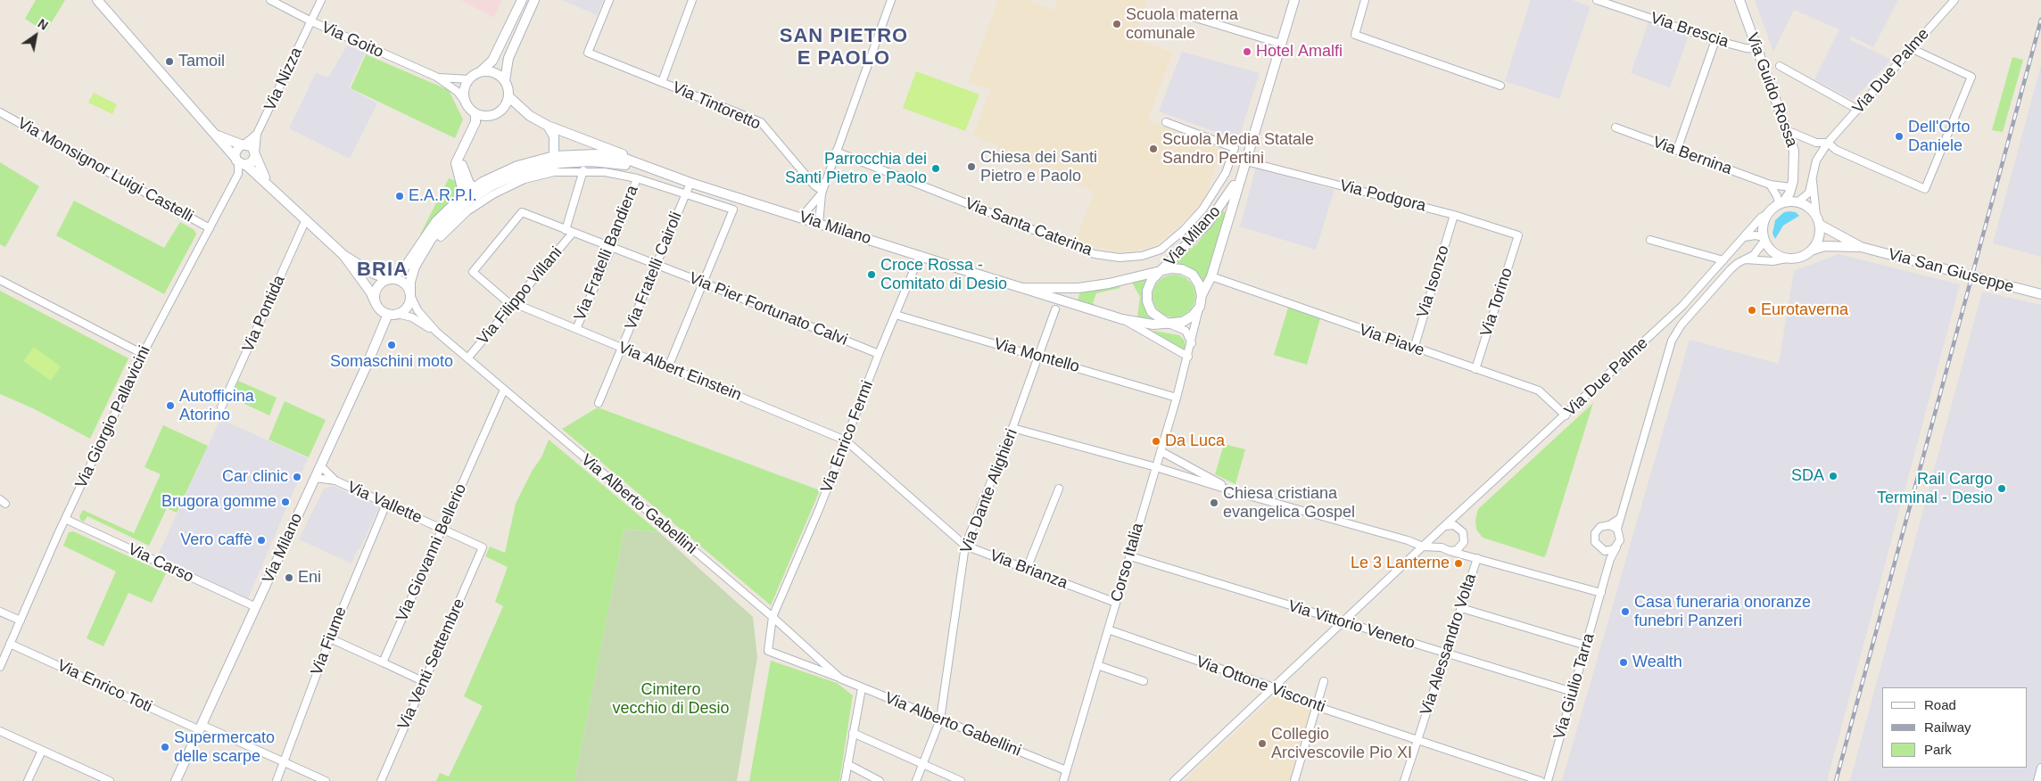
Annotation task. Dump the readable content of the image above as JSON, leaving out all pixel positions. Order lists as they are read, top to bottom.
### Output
{
  "streets": {
    "main road": ["Via Guido Rossa", "Via Milano", "Via San Giuseppe"],
    "street": [
      "Via Brescia",
      "Via Goito",
      "Via Due Palme",
      "Via Nizza",
      "Via Tintoretto",
      "Via Bernina",
      "Via Monsignor Luigi Castelli",
      "Via Podgora",
      "Via Santa Caterina",
      "Via Fratelli Bandiera",
      "Via Fratelli Cairoli",
      "Via Isonzo",
      "Via Filippo Villani",
      "Via Torino",
      "Via Pier Fortunato Calvi",
      "Via Pontida",
      "Via Piave",
      "Via Montello",
      "Via Albert Einstein",
      "Via Giorgio Pallavicini",
      "Via Enrico Fermi",
      "Via Dante Alighieri",
      "Via Vallette",
      "Via Alberto Gabellini",
      "Via Giovanni Bellerio",
      "Corso Italia",
      "Via Carso",
      "Via Brianza",
      "Via Vittorio Veneto",
      "Via Fiume",
      "Via Alessandro Volta",
      "Via Venti Settembre",
      "Via Ottone Visconti",
      "Via Enrico Toti",
      "Via Giulio Tarra"
    ]
  },
  "crossings": [
    ["Via Brescia", "Via Guido Rossa"],
    ["Via Goito", "Via Nizza"],
    ["Via Goito", "Via Milano"],
    ["Via Due Palme", "Via Guido Rossa"],
    ["Via Due Palme", "Via San Giuseppe"],
    ["Via Due Palme", "Via Piave"],
    ["Via Due Palme", "Via Vittorio Veneto"],
    ["Via Due Palme", "Via Ottone Visconti"],
    ["Via Nizza", "Via Giorgio Pallavicini"],
    ["Via Guido Rossa", "Via Bernina"],
    ["Via Guido Rossa", "Via San Giuseppe"],
    ["Via Monsignor Luigi Castelli", "Via Giorgio Pallavicini"],
    ["Via Podgora", "Via Milano"],
    ["Via Podgora", "Via Isonzo"],
    ["Via Podgora", "Via Torino"],
    ["Via Milano", "Via Fratelli Cairoli"],
    ["Via Milano", "Via Piave"],
    ["Via Milano", "Via Enrico Fermi"],
    ["Via Milano", "Via Vallette"],
    ["Via Milano", "Via Alberto Gabellini"],
    ["Via Milano", "Corso Italia"],
    ["Via Milano", "Via Carso"],
    ["Via Milano", "Via Enrico Toti"],
    ["Via Fratelli Bandiera", "Via Pier Fortunato Calvi"],
    ["Via Fratelli Bandiera", "Via Albert Einstein"],
    ["Via Fratelli Cairoli", "Via Pier Fortunato Calvi"],
    ["Via Fratelli Cairoli", "Via Albert Einstein"],
    ["Via Isonzo", "Via Piave"],
    ["Via Filippo Villani", "Via Pier Fortunato Calvi"],
    ["Via Filippo Villani", "Via Albert Einstein"],
    ["Via Filippo Villani", "Via Alberto Gabellini"],
    ["Via Torino", "Via Piave"],
    ["Via Pier Fortunato Calvi", "Via Albert Einstein"],
    ["Via Pier Fortunato Calvi", "Via Enrico Fermi"],
    ["Via Montello", "Via Enrico Fermi"],
    ["Via Montello", "Via Dante Alighieri"],
    ["Via Montello", "Corso Italia"],
    ["Via Albert Einstein", "Via Enrico Fermi"],
    ["Via Albert Einstein", "Via Brianza"],
    ["Via Giorgio Pallavicini", "Via Carso"],
    ["Via Giorgio Pallavicini", "Via Enrico Toti"],
    ["Via Enrico Fermi", "Via Alberto Gabellini"],
    ["Via Enrico Fermi", "Via Brianza"],
    ["Via Dante Alighieri", "Via Alberto Gabellini"],
    ["Via Dante Alighieri", "Via Brianza"],
    ["Via Vallette", "Via Giovanni Bellerio"],
    ["Via Vallette", "Via Fiume"],
    ["Via Vallette", "Via Venti Settembre"],
    ["Via Alberto Gabellini", "Via Giovanni Bellerio"],
    ["Via Alberto Gabellini", "Corso Italia"],
    ["Corso Italia", "Via Brianza"],
    ["Corso Italia", "Via Vittorio Veneto"],
    ["Corso Italia", "Via Ottone Visconti"],
    ["Via Vittorio Veneto", "Via Alessandro Volta"],
    ["Via Vittorio Veneto", "Via Giulio Tarra"],
    ["Via Fiume", "Via Enrico Toti"],
    ["Via Alessandro Volta", "Via Ottone Visconti"]
  ],
  "districts": ["SAN PIETRO E PAOLO", "BRIA"],
  "parks": ["Cimitero vecchio di Desio"],
  "places": [
    "Scuola materna comunale",
    "Hotel Amalfi",
    "Tamoil",
    "Dell'Orto Daniele",
    "Scuola Media Statale Sandro Pertini",
    "Chiesa dei Santi Pietro e Paolo",
    "Parrocchia dei Santi Pietro e Paolo",
    "E.A.R.P.I.",
    "Croce Rossa - Comitato di Desio",
    "Eurotaverna",
    "Somaschini moto",
    "Autofficina Atorino",
    "Da Luca",
    "SDA",
    "Car clinic",
    "Rail Cargo Terminal - Desio",
    "Brugora gomme",
    "Chiesa cristiana evangelica Gospel",
    "Vero caffè",
    "Le 3 Lanterne",
    "Eni",
    "Casa funeraria onoranze funebri Panzeri",
    "Wealth",
    "Collegio Arcivescovile Pio XI",
    "Supermercato delle scarpe"
  ],
  "legend": ["Road", "Railway", "Park"],
  "north": "top right"
}
